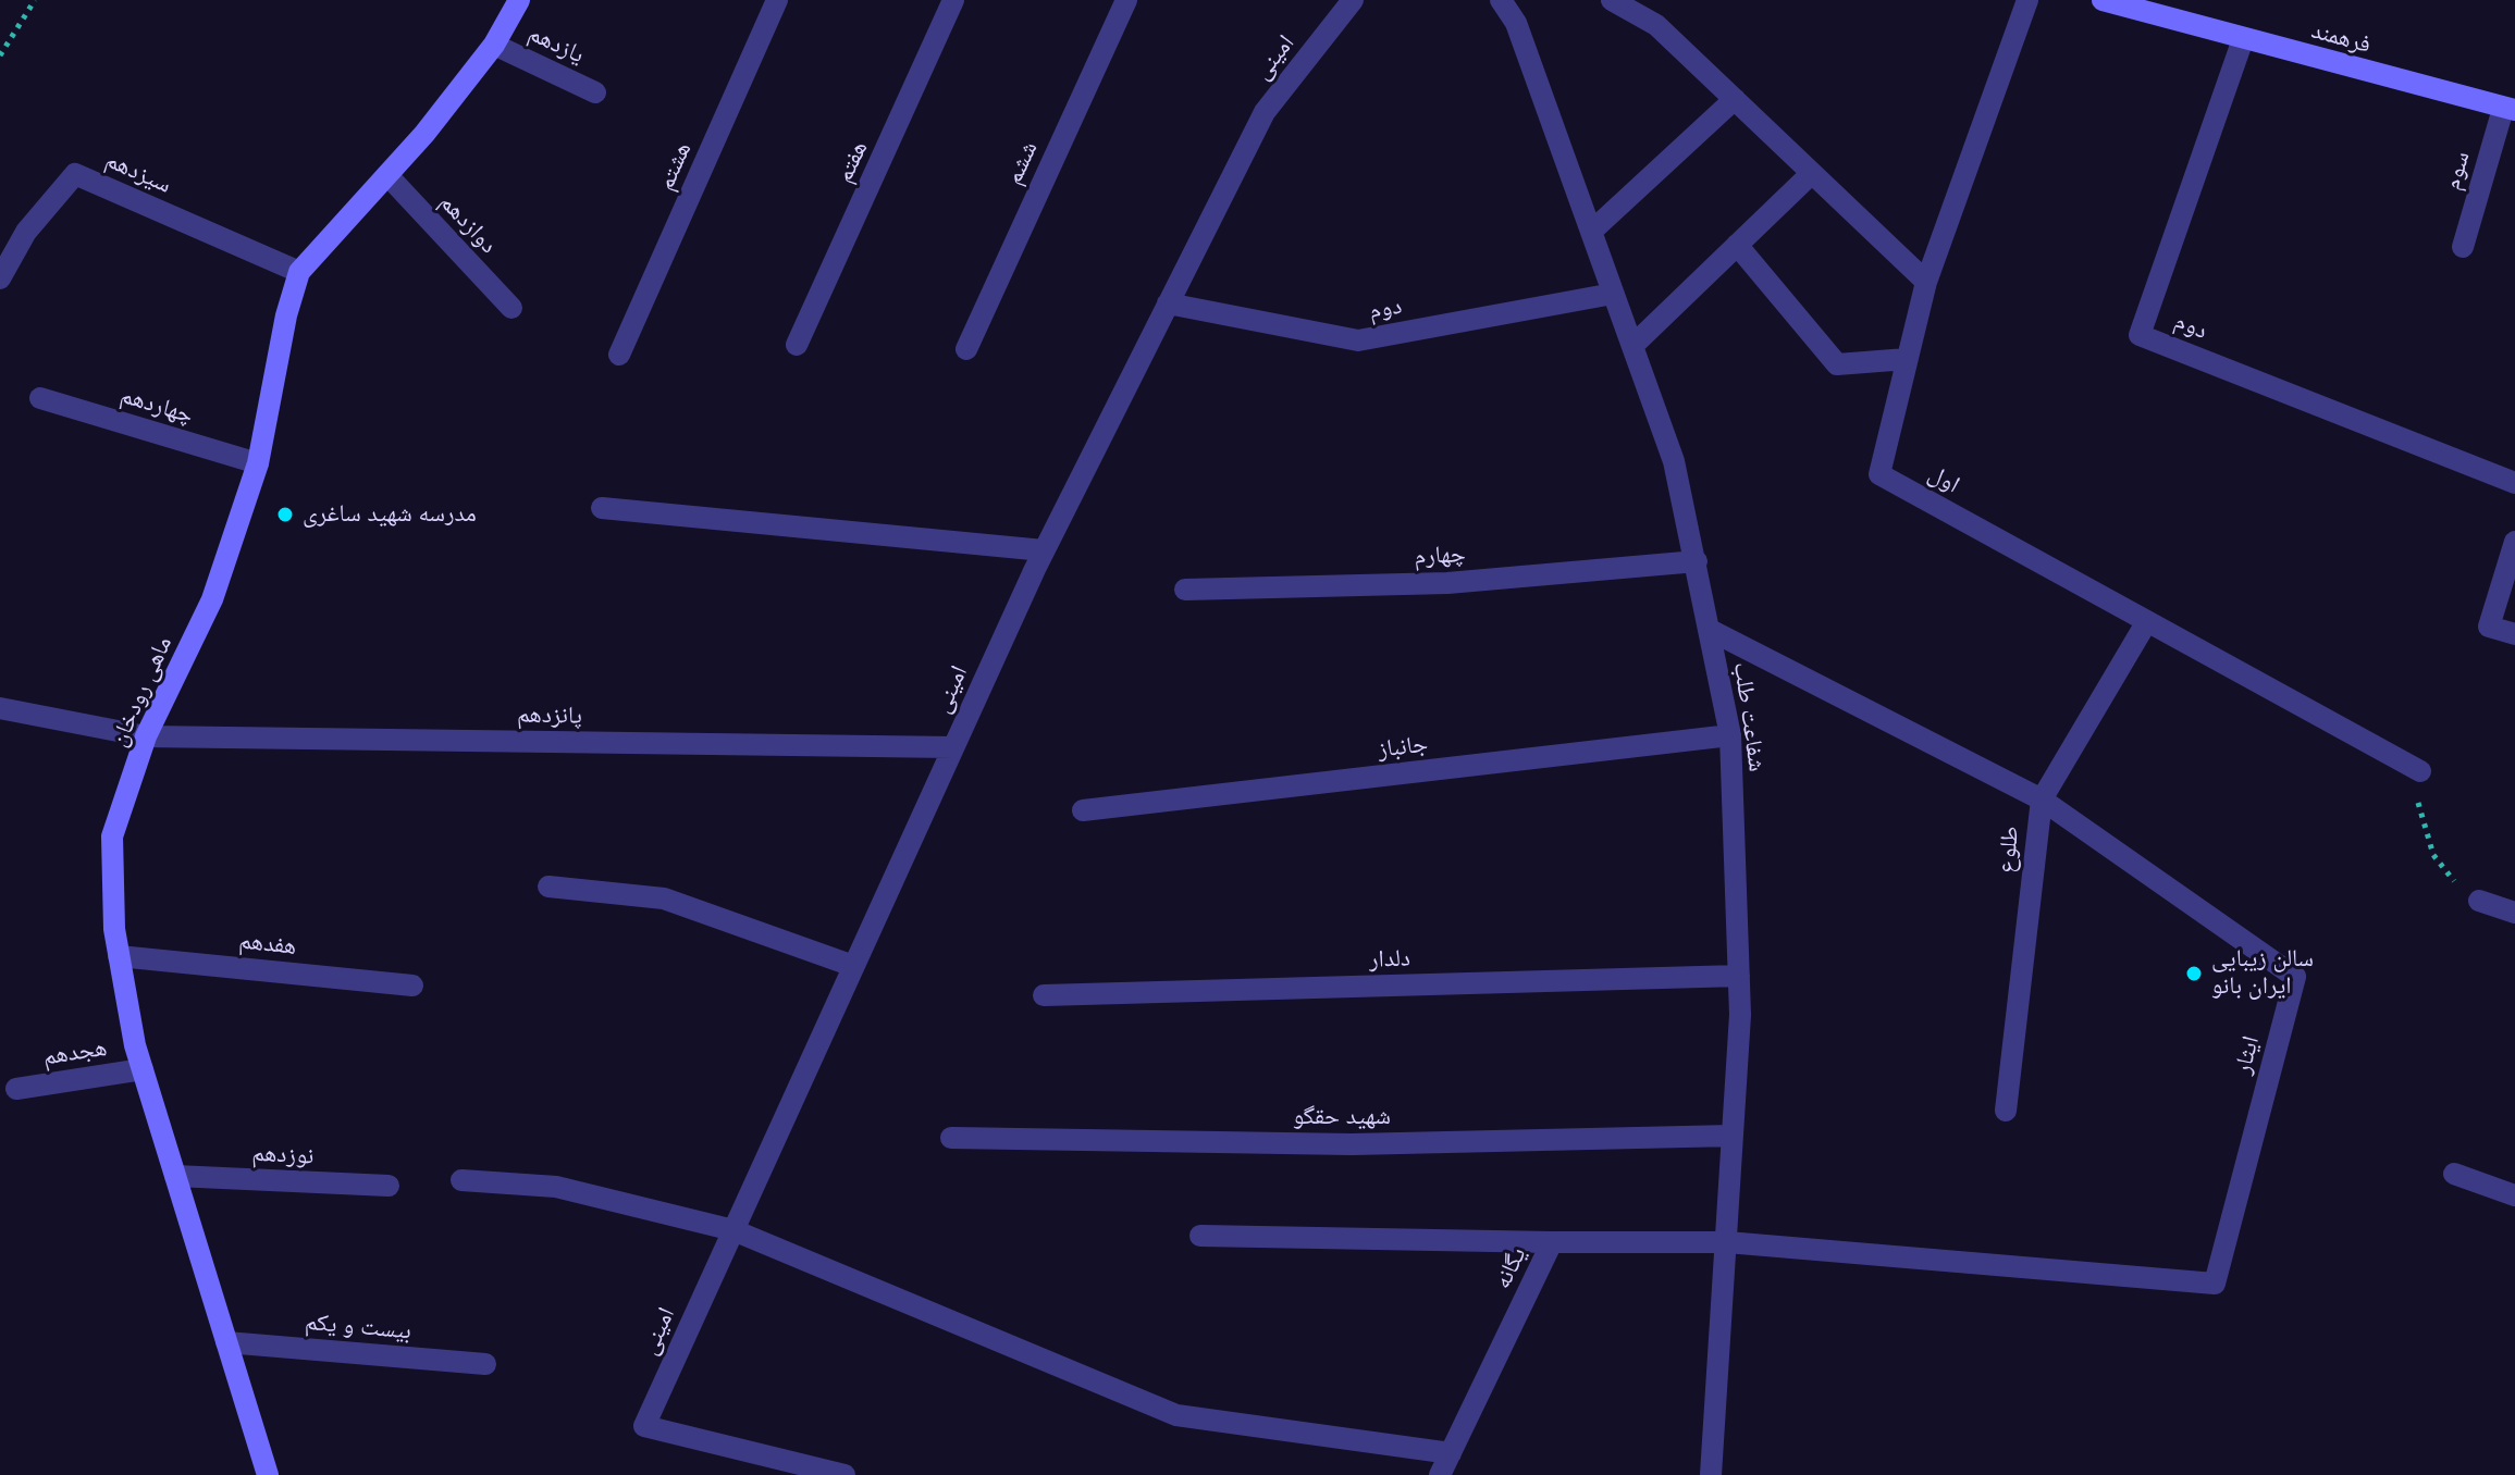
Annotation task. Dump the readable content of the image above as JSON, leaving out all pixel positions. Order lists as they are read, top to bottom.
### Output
{
  "streets": {
    "main road": ["فرهمند", "ماهی رودخان"],
    "street": [
      "یازدهم",
      "امینی",
      "هفتم",
      "ششم",
      "هشتم",
      "سوم",
      "سیزدهم",
      "دوازدهم",
      "دوم",
      "چهاردهم",
      "اول",
      "چهارم",
      "پانزدهم",
      "شفاعت طلب",
      "جانباز",
      "طلوع",
      "هفدهم",
      "دلدار",
      "هجدهم",
      "ایثار",
      "شهید حقگو",
      "نوزدهم",
      "یگانه",
      "بیست و یکم"
    ]
  },
  "crossings": [
    ["فرهمند", "سوم"],
    ["فرهمند", "دوم"],
    ["یازدهم", "ماهی رودخان"],
    ["امینی", "دوم"],
    ["امینی", "پانزدهم"],
    ["سیزدهم", "ماهی رودخان"],
    ["دوازدهم", "ماهی رودخان"],
    ["دوم", "شفاعت طلب"],
    ["چهاردهم", "ماهی رودخان"],
    ["اول", "طلوع"],
    ["چهارم", "شفاعت طلب"],
    ["ماهی رودخان", "پانزدهم"],
    ["ماهی رودخان", "هفدهم"],
    ["ماهی رودخان", "هجدهم"],
    ["ماهی رودخان", "نوزدهم"],
    ["ماهی رودخان", "بیست و یکم"],
    ["شفاعت طلب", "جانباز"],
    ["شفاعت طلب", "دلدار"],
    ["شفاعت طلب", "ایثار"],
    ["شفاعت طلب", "شهید حقگو"],
    ["شفاعت طلب", "یگانه"],
    ["طلوع", "ایثار"],
    ["ایثار", "یگانه"]
  ],
  "places": ["مدرسه شهید ساغری", "سالن زیبایی ایران بانو"]
}
